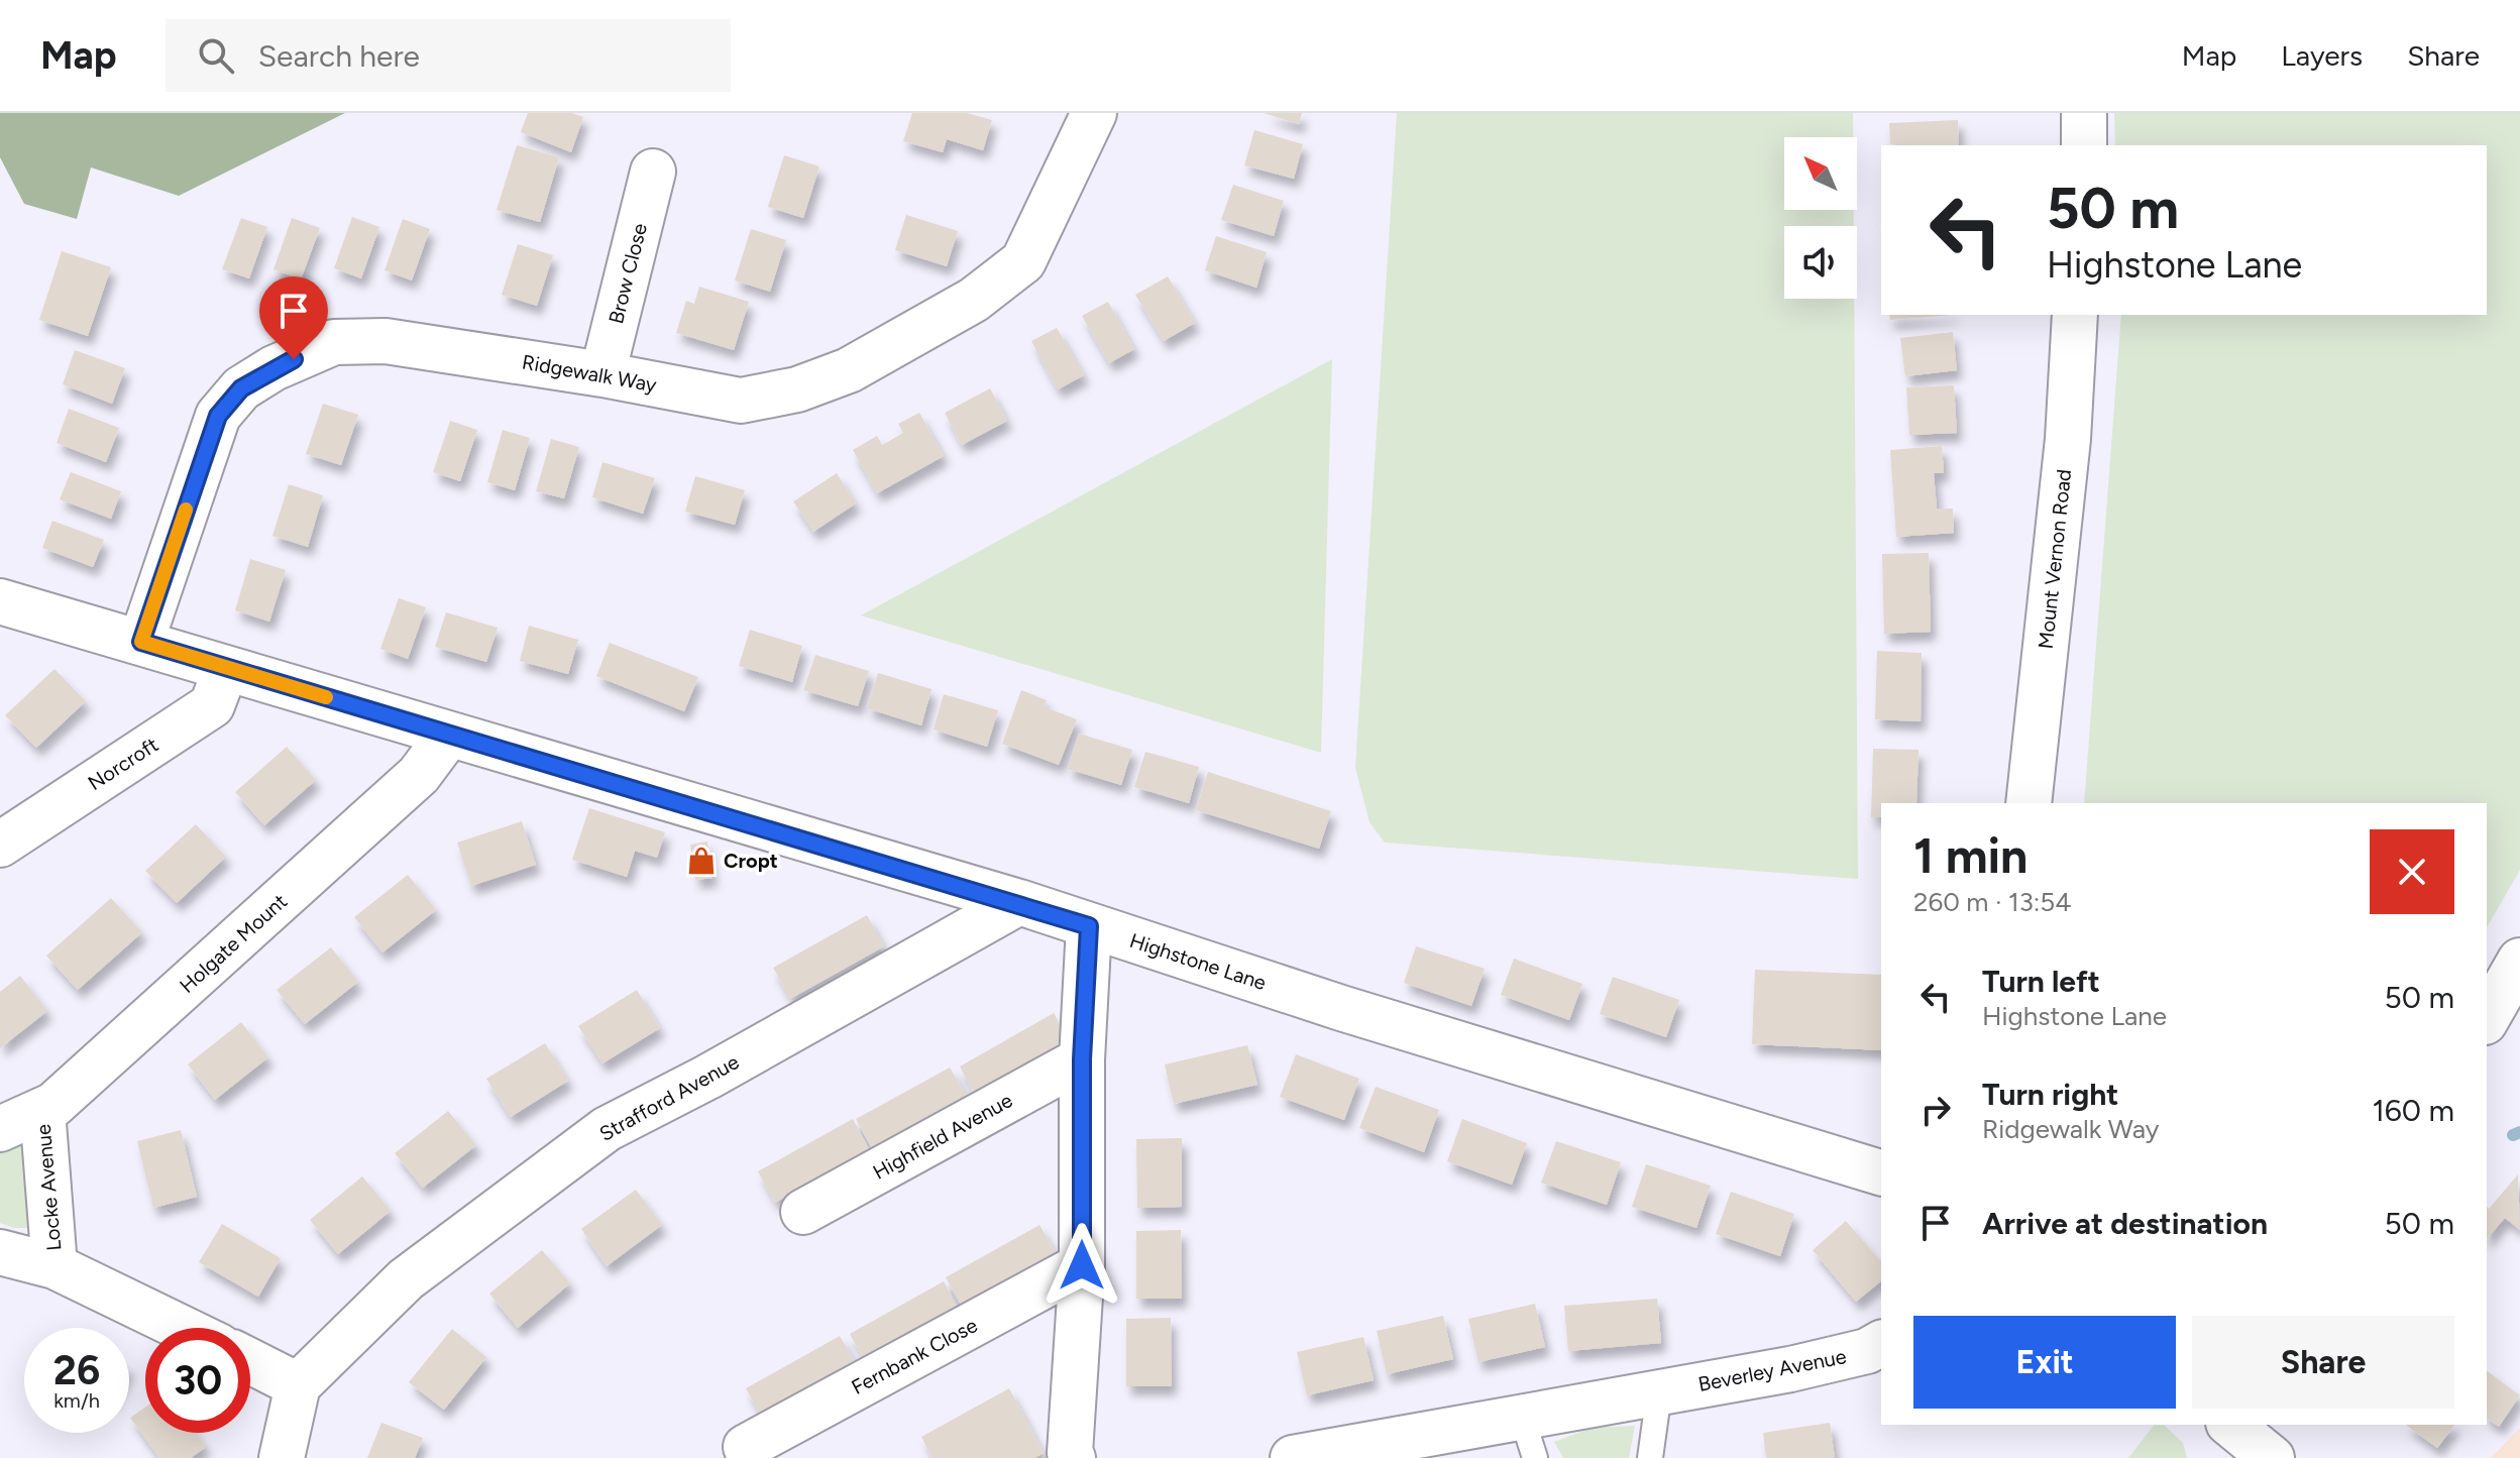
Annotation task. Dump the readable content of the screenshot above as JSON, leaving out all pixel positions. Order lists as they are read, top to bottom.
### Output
{
  "streets": {
    "street": [
      "Brow Close",
      "Ridgewalk Way",
      "Mount Vernon Road",
      "Norcroft",
      "Holgate Mount",
      "Highstone Lane",
      "Strafford Avenue",
      "Highfield Avenue",
      "Locke Avenue",
      "Fernbank Close",
      "Beverley Avenue"
    ]
  },
  "crossings": [
    ["Brow Close", "Ridgewalk Way"],
    ["Ridgewalk Way", "Highstone Lane"],
    ["Norcroft", "Highstone Lane"],
    ["Holgate Mount", "Highstone Lane"],
    ["Holgate Mount", "Locke Avenue"],
    ["Highstone Lane", "Strafford Avenue"]
  ],
  "places": {
    "shop": ["Cropt"]
  },
  "north": "top left",
  "page": {
    "header": "Map",
    "search": "Search here",
    "nav": ["Map", "Layers", "Share"],
    "turn": ["50 m", "Highstone Lane"],
    "heading": ["1 min", "260 m · 13:54"],
    "list": [
      {
        "name": "Turn left",
        "note": "Highstone Lane",
        "value": "50 m"
      },
      {
        "name": "Turn right",
        "note": "Ridgewalk Way",
        "value": "160 m"
      },
      {
        "name": "Arrive at destination",
        "value": "50 m"
      }
    ],
    "buttons": ["Exit", "Share"],
    "speed": "26 km/h",
    "limit": "30"
  }
}
